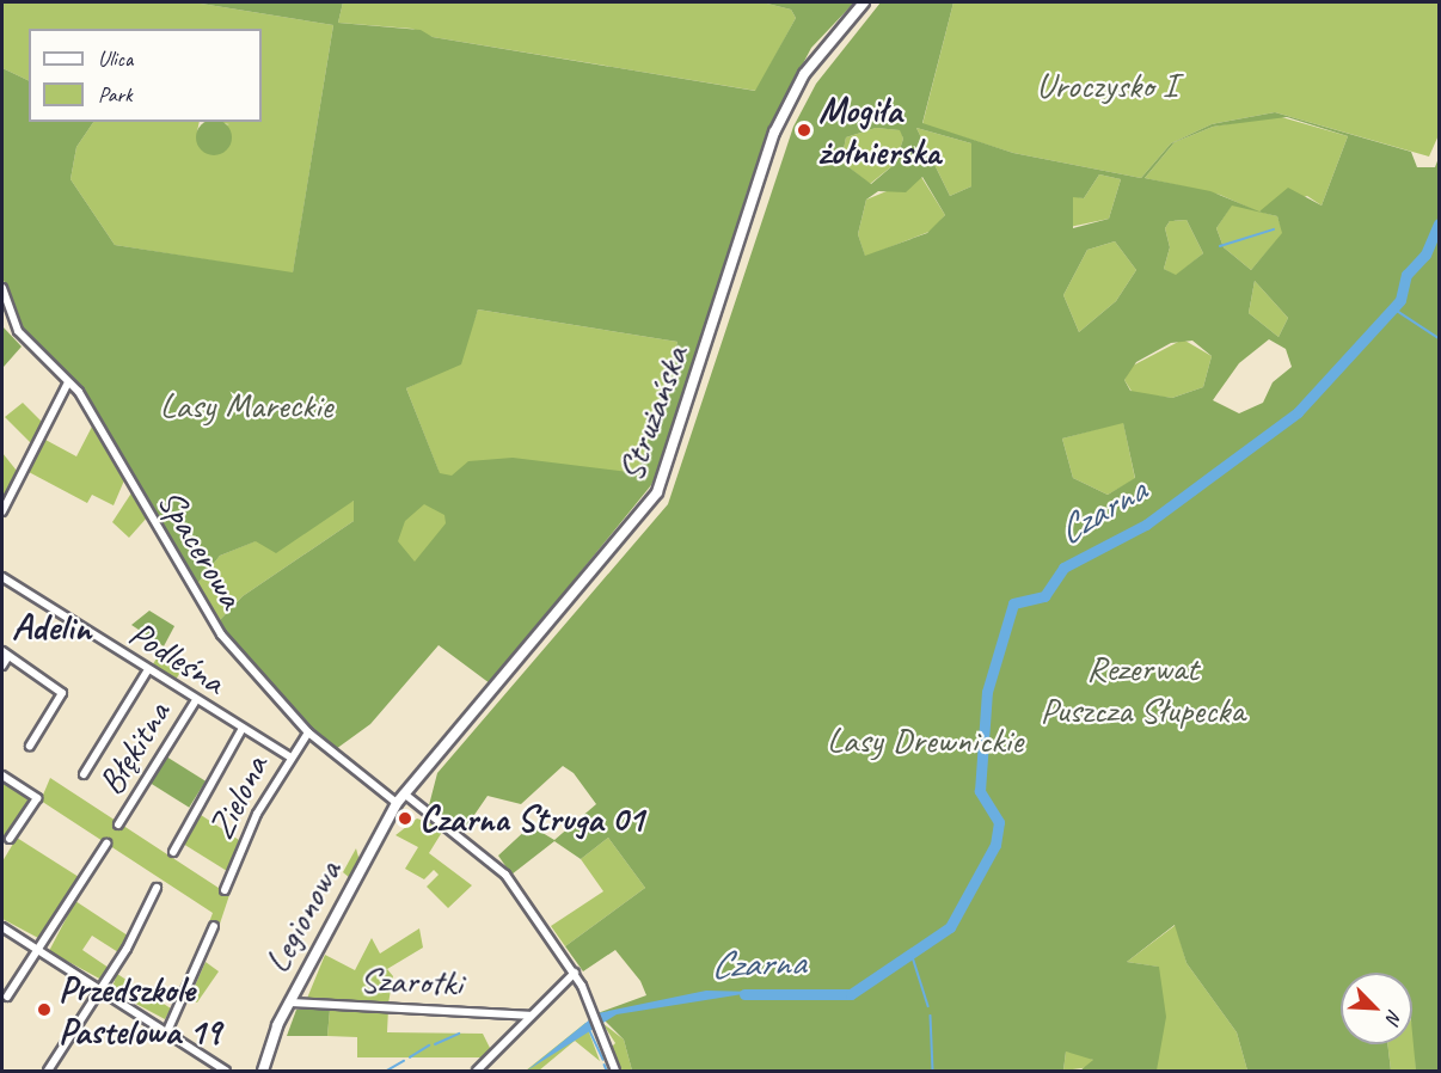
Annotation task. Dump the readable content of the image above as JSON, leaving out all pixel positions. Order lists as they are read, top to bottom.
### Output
{
  "streets": {
    "main road": ["Strużańska", "Legionowa"],
    "street": [
      "Spacerowa",
      "Podleśna",
      "Błękitna",
      "Zielona",
      "Szarotki"
    ]
  },
  "crossings": [
    ["Strużańska", "Legionowa"],
    ["Spacerowa", "Zielona"],
    ["Spacerowa", "Legionowa"],
    ["Podleśna", "Błękitna"],
    ["Podleśna", "Zielona"],
    ["Legionowa", "Szarotki"]
  ],
  "districts": ["Adelin"],
  "water": ["Czarna"],
  "parks": [
    "Uroczysko I",
    "Lasy Mareckie",
    "Rezerwat Puszcza Słupecka",
    "Lasy Drewnickie"
  ],
  "places": ["Mogiła żołnierska", "Czarna Struga 01", "Przedszkole Pastelowa 19"],
  "legend": ["Ulica", "Park"],
  "north": "bottom right"
}
